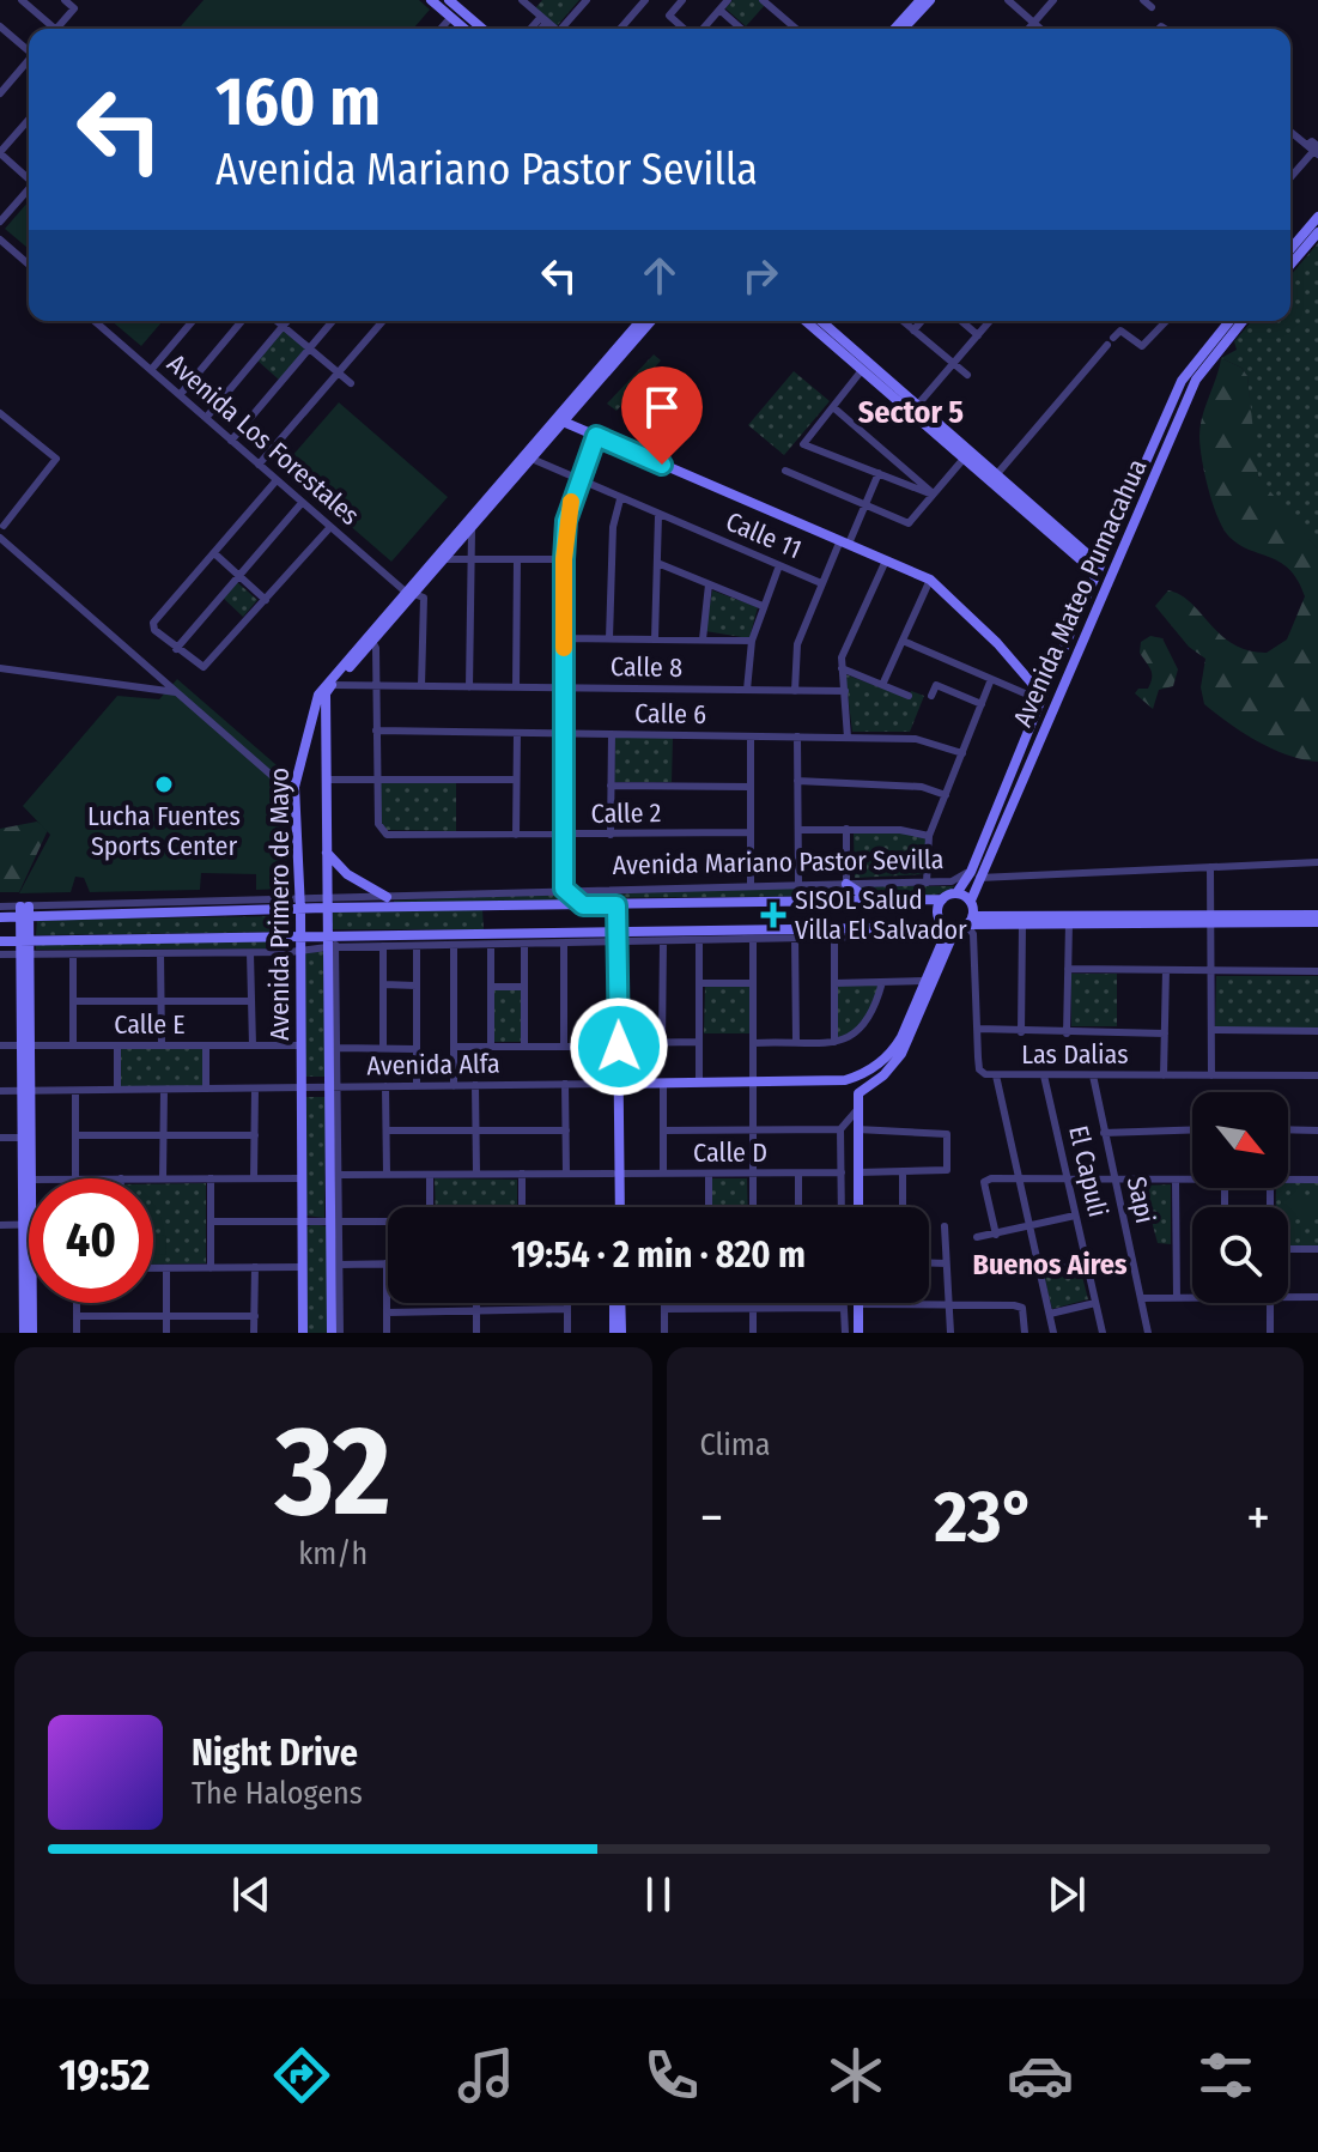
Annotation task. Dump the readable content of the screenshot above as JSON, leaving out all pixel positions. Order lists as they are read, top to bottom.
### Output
{
  "streets": {
    "main road": [
      "Avenida Mateo Pumacahua",
      "Avenida Mariano Pastor Sevilla",
      "Avenida Primero de Mayo",
      "Avenida Alfa"
    ],
    "street": [
      "Avenida Los Forestales",
      "Calle 11",
      "Calle 8",
      "Calle 6",
      "Calle 2",
      "Calle E",
      "Las Dalias",
      "Calle D",
      "El Capuli",
      "Sapi"
    ]
  },
  "crossings": [
    ["Avenida Los Forestales", "Avenida Primero de Mayo"],
    ["Calle 11", "Avenida Primero de Mayo"],
    ["Avenida Mateo Pumacahua", "Avenida Mariano Pastor Sevilla"],
    ["Avenida Mateo Pumacahua", "Las Dalias"],
    ["Calle 8", "Avenida Primero de Mayo"],
    ["Avenida Mariano Pastor Sevilla", "Avenida Primero de Mayo"],
    ["Avenida Mariano Pastor Sevilla", "Las Dalias"],
    ["Avenida Primero de Mayo", "Calle E"],
    ["Avenida Primero de Mayo", "Avenida Alfa"],
    ["Las Dalias", "El Capuli"],
    ["Las Dalias", "Sapi"]
  ],
  "districts": ["Sector 5", "Buenos Aires"],
  "places": {
    "other": ["Lucha Fuentes Sports Center"],
    "health": ["SISOL Salud Villa El Salvador"]
  },
  "north": "bottom right",
  "page": {
    "turn": ["160 m", "Avenida Mariano Pastor Sevilla"],
    "limit": "40",
    "trip": "19:54 · 2 min · 820 m",
    "tile": [
      ["32", "km/h"],
      "Clima"
    ],
    "heat": ["−", "23°", "+"],
    "song": ["Night Drive", "The Halogens"],
    "tabs": "19:52"
  }
}
